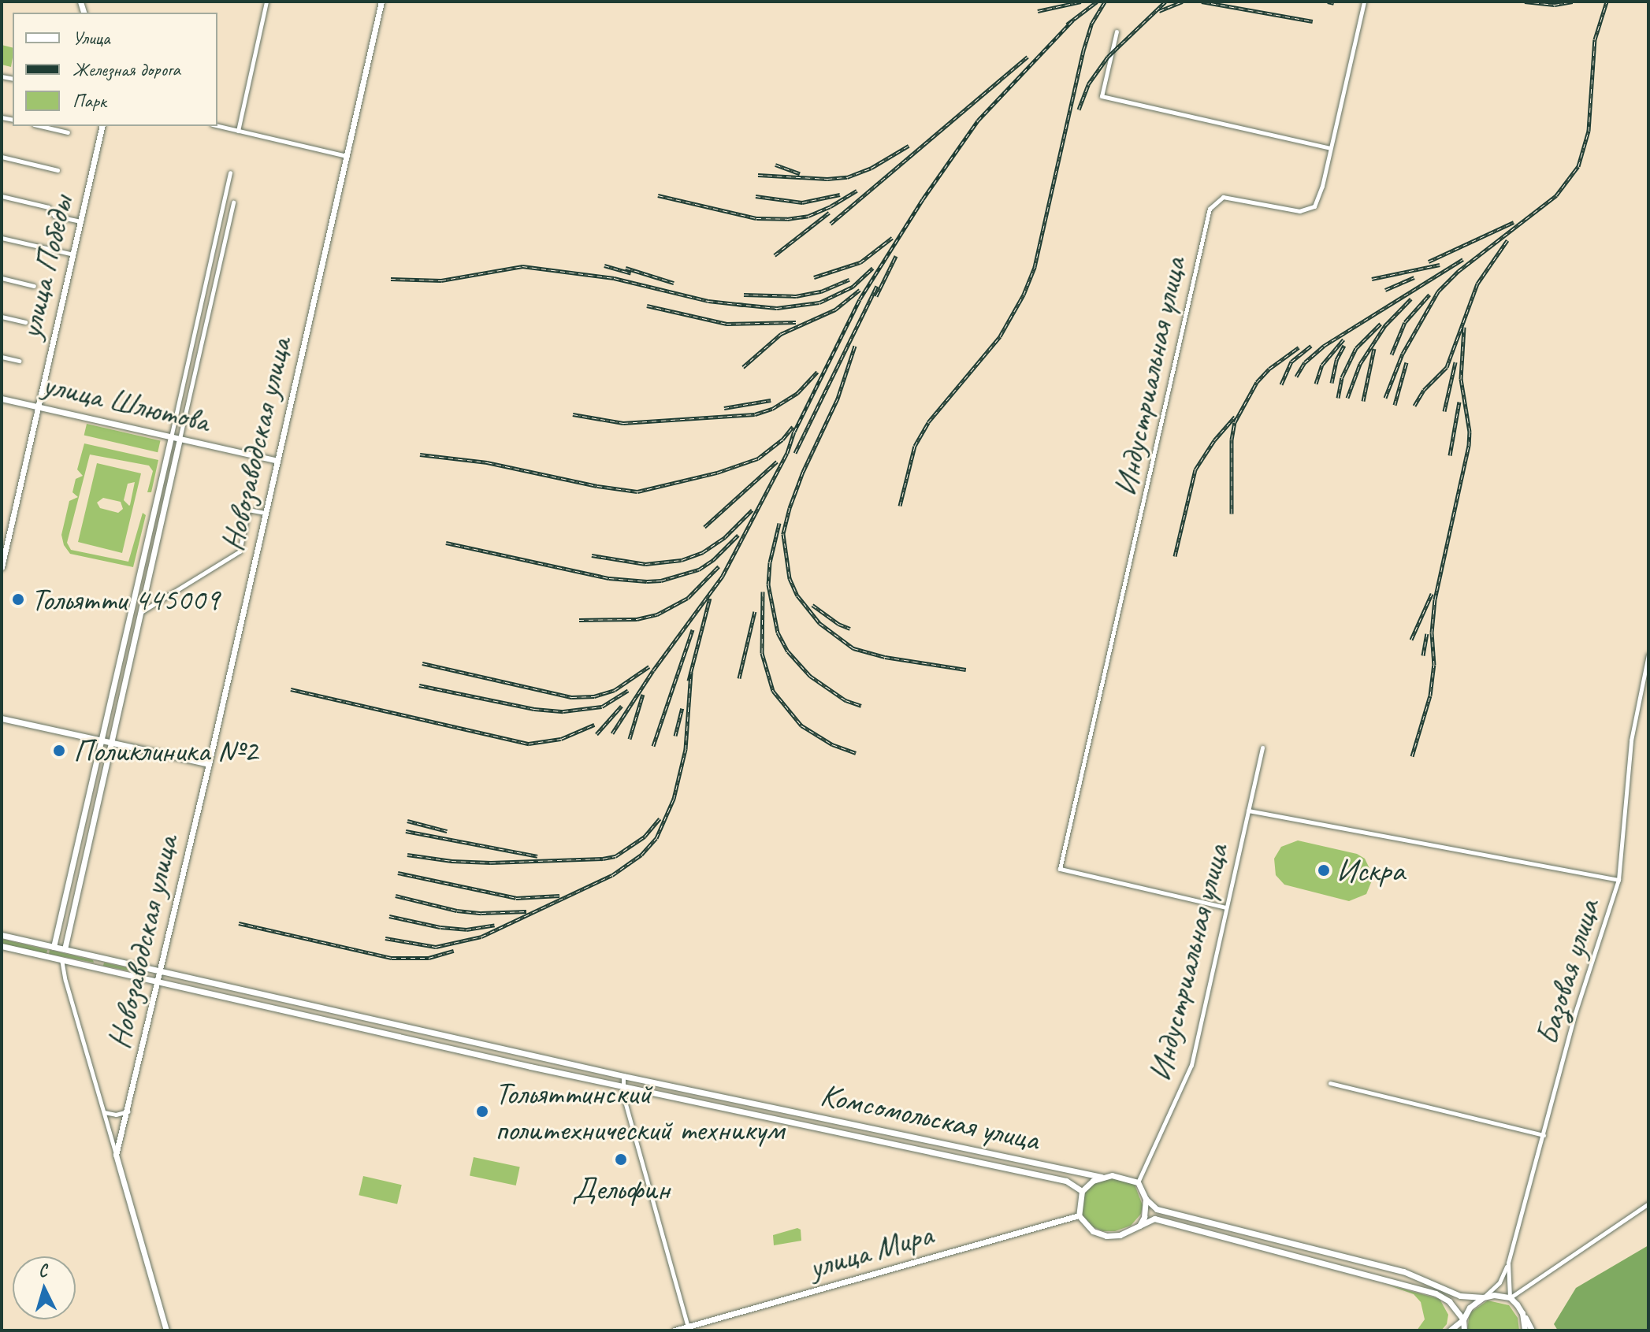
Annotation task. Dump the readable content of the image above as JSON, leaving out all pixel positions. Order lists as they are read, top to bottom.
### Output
{
  "streets": {
    "main road": [
      "улица Победы",
      "улица Шлютова",
      "Новозаводская улица",
      "Комсомольская улица",
      "улица Мира"
    ],
    "street": ["Индустриальная улица", "Базовая улица"]
  },
  "crossings": [
    ["улица Победы", "улица Шлютова"],
    ["Индустриальная улица", "Комсомольская улица"],
    ["Индустриальная улица", "улица Мира"],
    ["улица Шлютова", "Новозаводская улица"],
    ["Новозаводская улица", "Комсомольская улица"],
    ["Комсомольская улица", "улица Мира"]
  ],
  "places": [
    "Тольятти 445009",
    "Поликлиника №2",
    "Искра",
    "Тольяттинский политехнический техникум",
    "Дельфин"
  ],
  "legend": ["Улица", "Железная дорога", "Парк"],
  "north": "top"
}
